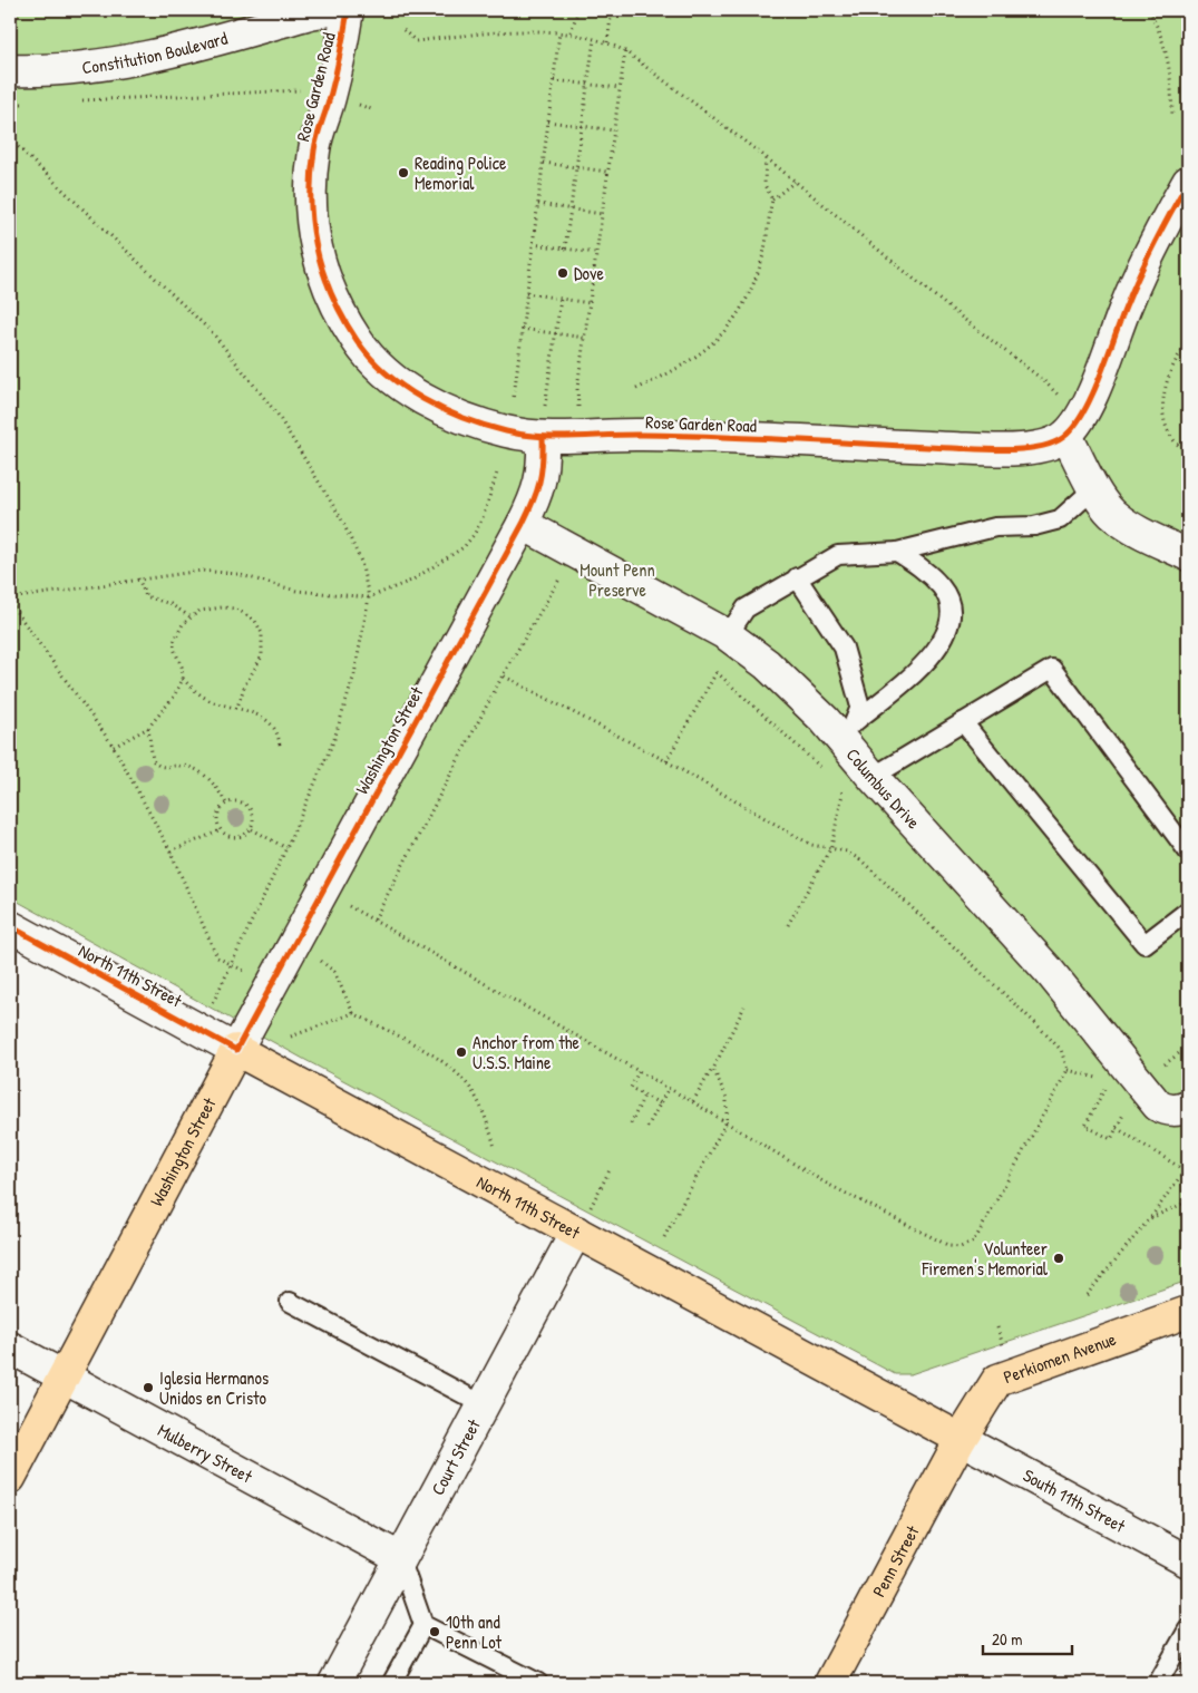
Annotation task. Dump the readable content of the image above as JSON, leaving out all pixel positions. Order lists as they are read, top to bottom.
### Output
{
  "streets": {
    "main road": [
      "Washington Street",
      "North 11th Street",
      "Perkiomen Avenue",
      "Penn Street"
    ],
    "street": [
      "Constitution Boulevard",
      "Rose Garden Road",
      "Columbus Drive",
      "Mulberry Street",
      "Court Street",
      "South 11th Street"
    ]
  },
  "crossings": [
    ["Rose Garden Road", "Washington Street"],
    ["Washington Street", "Columbus Drive"],
    ["Washington Street", "North 11th Street"],
    ["Washington Street", "Mulberry Street"],
    ["North 11th Street", "Perkiomen Avenue"],
    ["North 11th Street", "Court Street"],
    ["North 11th Street", "South 11th Street"],
    ["North 11th Street", "Penn Street"],
    ["Perkiomen Avenue", "South 11th Street"],
    ["Perkiomen Avenue", "Penn Street"],
    ["Mulberry Street", "Court Street"],
    ["South 11th Street", "Penn Street"]
  ],
  "parks": ["Mount Penn Preserve"],
  "places": [
    "Reading Police Memorial",
    "Dove",
    "Anchor from the U.S.S. Maine",
    "Volunteer Firemen's Memorial",
    "Iglesia Hermanos Unidos en Cristo",
    "10th and Penn Lot"
  ],
  "scale_bar": "20 m"
}
